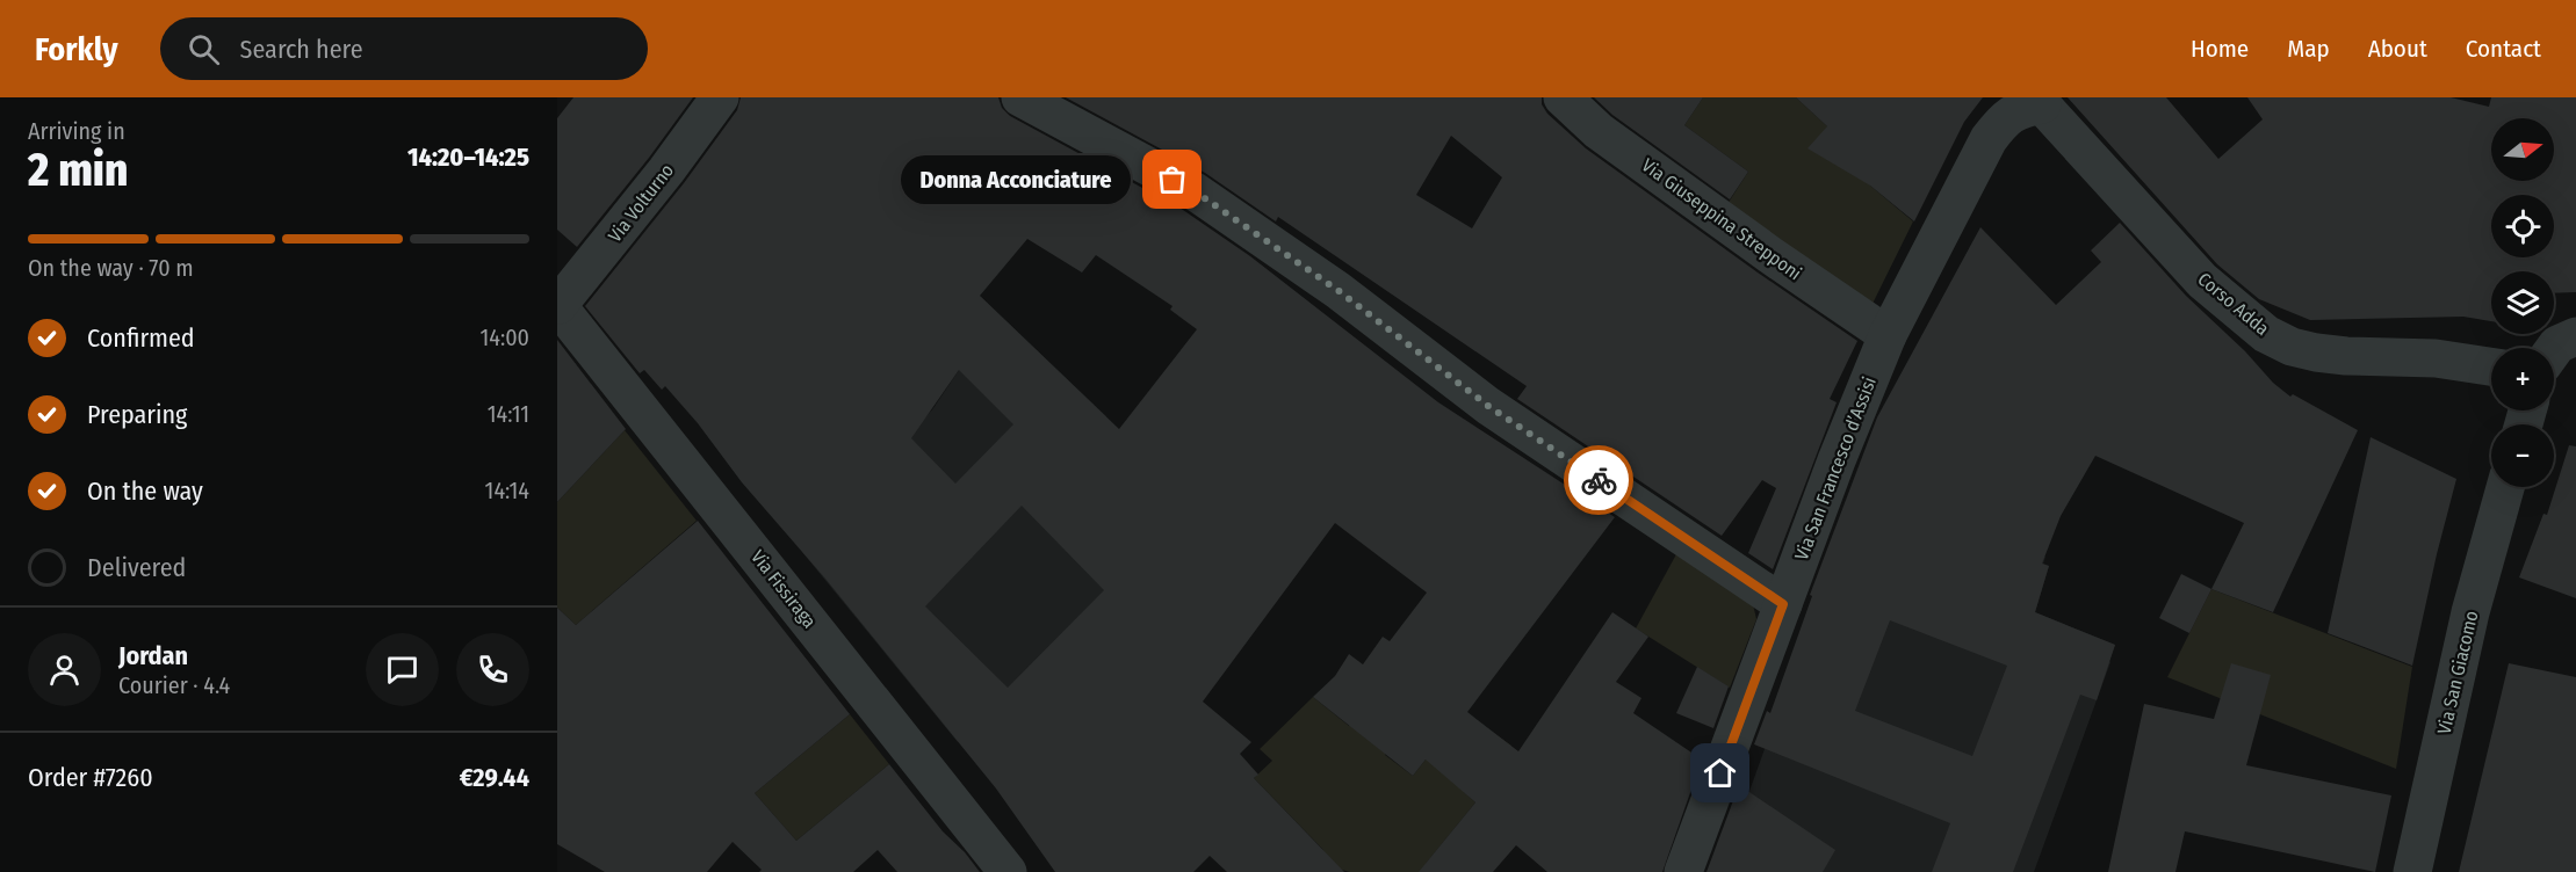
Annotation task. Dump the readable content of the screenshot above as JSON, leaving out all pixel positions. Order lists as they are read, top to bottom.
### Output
{
  "streets": {
    "street": [
      "Via Volturno",
      "Via Giuseppina Strepponi",
      "Corso Adda",
      "Via San Francesco d’Assisi",
      "Via Fissiraga",
      "Via San Giacomo"
    ]
  },
  "crossings": [
    ["Via Volturno", "Via Fissiraga"],
    ["Via Giuseppina Strepponi", "Via San Francesco d’Assisi"],
    ["Corso Adda", "Via San Francesco d’Assisi"]
  ],
  "places": ["Donna Acconciature"],
  "north": "right",
  "page": {
    "header": "Forkly",
    "search": "Search here",
    "nav": [
      "Home",
      "Map",
      "About",
      "Contact"
    ],
    "heading": ["2 min", "Arriving in", "14:20–14:25"],
    "panel": [
      "Jordan",
      "Courier · 4.4",
      "Order #7260",
      "€29.44"
    ],
    "map_buttons": ["+", "−"],
    "bubble": "Donna Acconciature",
    "bar": "On the way · 70 m",
    "list": [
      ["Confirmed", "14:00"],
      ["Preparing", "14:11"],
      ["On the way", "14:14"],
      "Delivered"
    ]
  }
}
